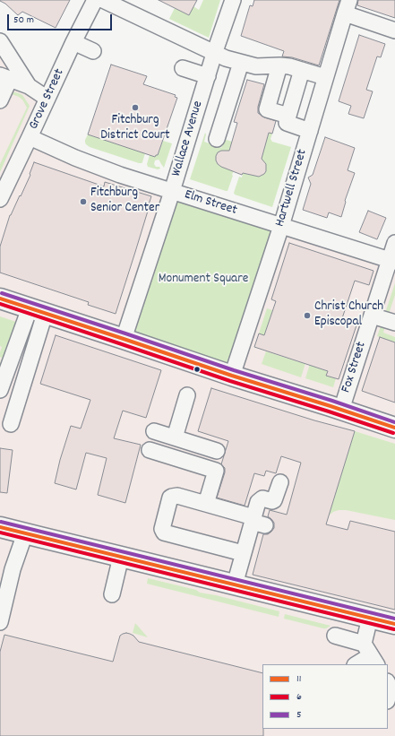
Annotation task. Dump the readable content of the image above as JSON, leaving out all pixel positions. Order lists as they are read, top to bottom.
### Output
{
  "streets": {
    "street": [
      "Grove Street",
      "Wallace Avenue",
      "Hartwell Street",
      "Elm Street",
      "Fox Street"
    ]
  },
  "crossings": [
    ["Grove Street", "Elm Street"],
    ["Wallace Avenue", "Elm Street"],
    ["Hartwell Street", "Elm Street"],
    ["Elm Street", "Fox Street"]
  ],
  "parks": ["Monument Square"],
  "places": ["Fitchburg District Court", "Fitchburg Senior Center", "Christ Church Episcopal"],
  "lines": ["transit line 5", "transit line 11", "transit line 6"],
  "legend": ["11", "6", "5"],
  "scale_bar": "50 m"
}
